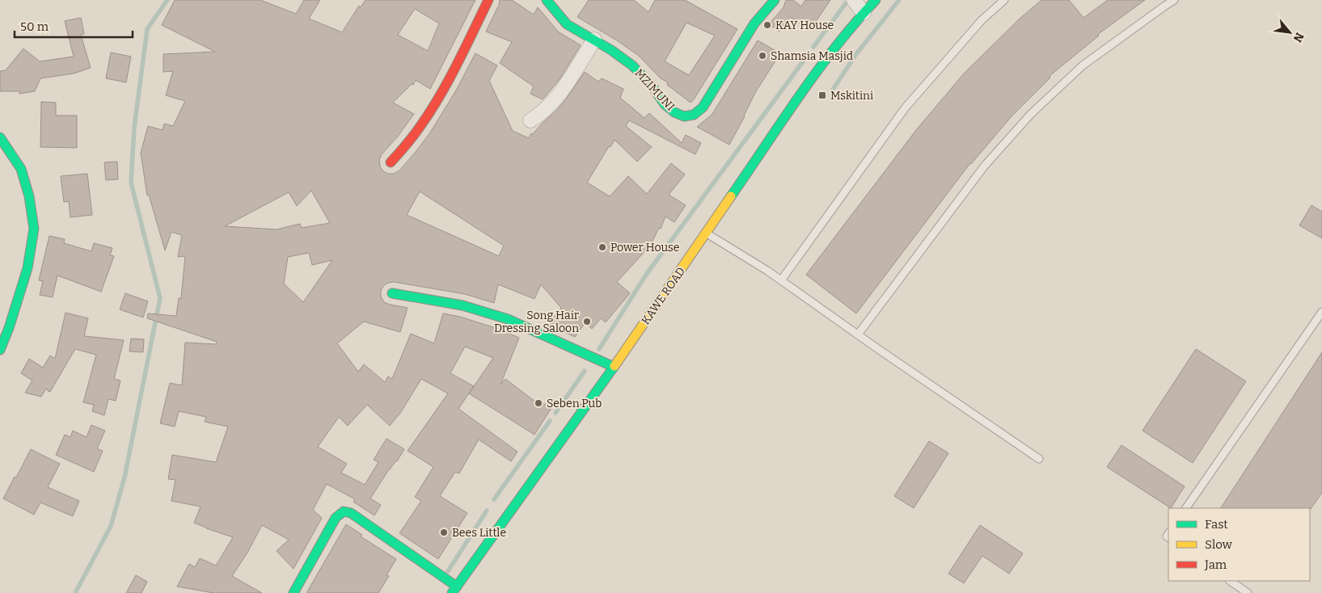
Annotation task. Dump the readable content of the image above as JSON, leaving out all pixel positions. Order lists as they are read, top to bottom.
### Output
{
  "streets": {
    "street": ["MZIMUNI", "KAWE ROAD"]
  },
  "places": {
    "other": [
      "KAY House",
      "Shamsia Masjid",
      "Power House",
      "Song Hair Dressing Saloon",
      "Seben Pub",
      "Bees Little"
    ],
    "transit": ["Mskitini"]
  },
  "legend": ["Fast", "Slow", "Jam"],
  "scale_bar": "50 m",
  "north": "bottom right"
}
